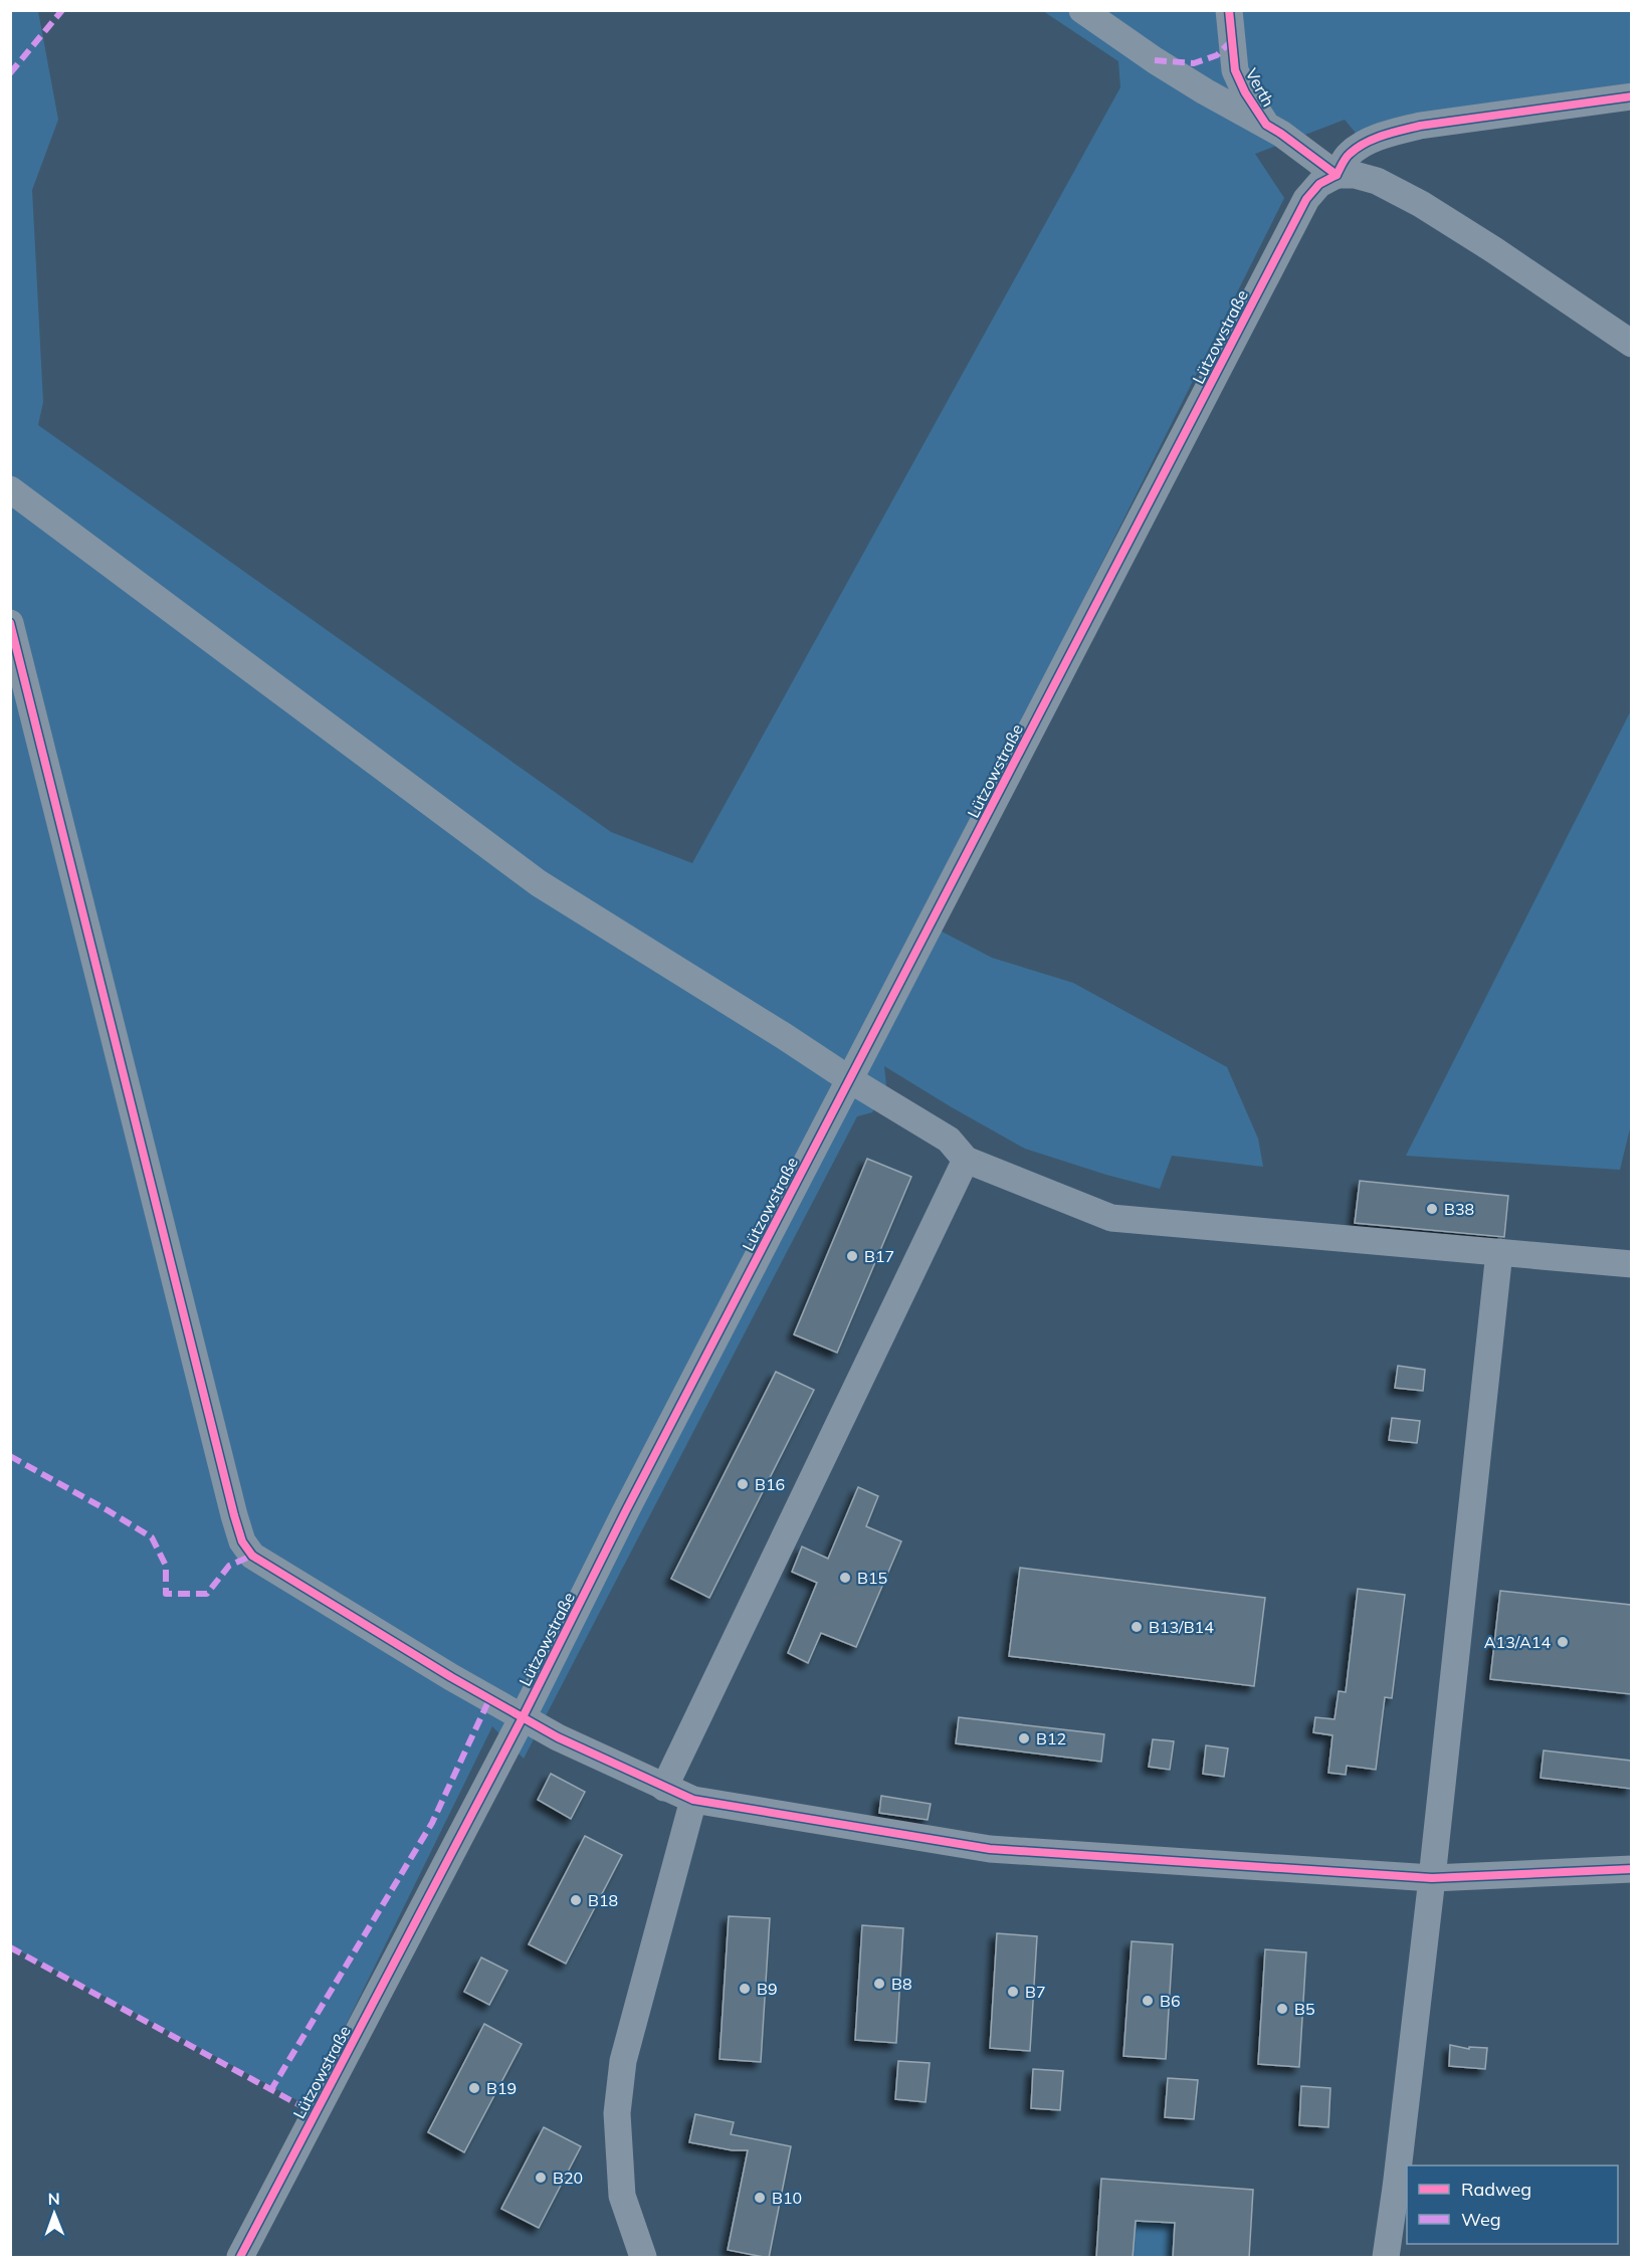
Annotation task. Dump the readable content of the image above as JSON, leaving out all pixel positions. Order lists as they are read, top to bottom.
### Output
{
  "streets": {
    "street": ["Verth", "Lützowstraße"]
  },
  "crossings": [
    ["Verth", "Lützowstraße"]
  ],
  "places": [
    "B38",
    "B17",
    "B16",
    "B15",
    "B13/B14",
    "A13/A14",
    "B12",
    "B18",
    "B8",
    "B9",
    "B7",
    "B6",
    "B5",
    "B19",
    "B20",
    "B10"
  ],
  "legend": ["Radweg", "Weg"],
  "north": "top"
}
